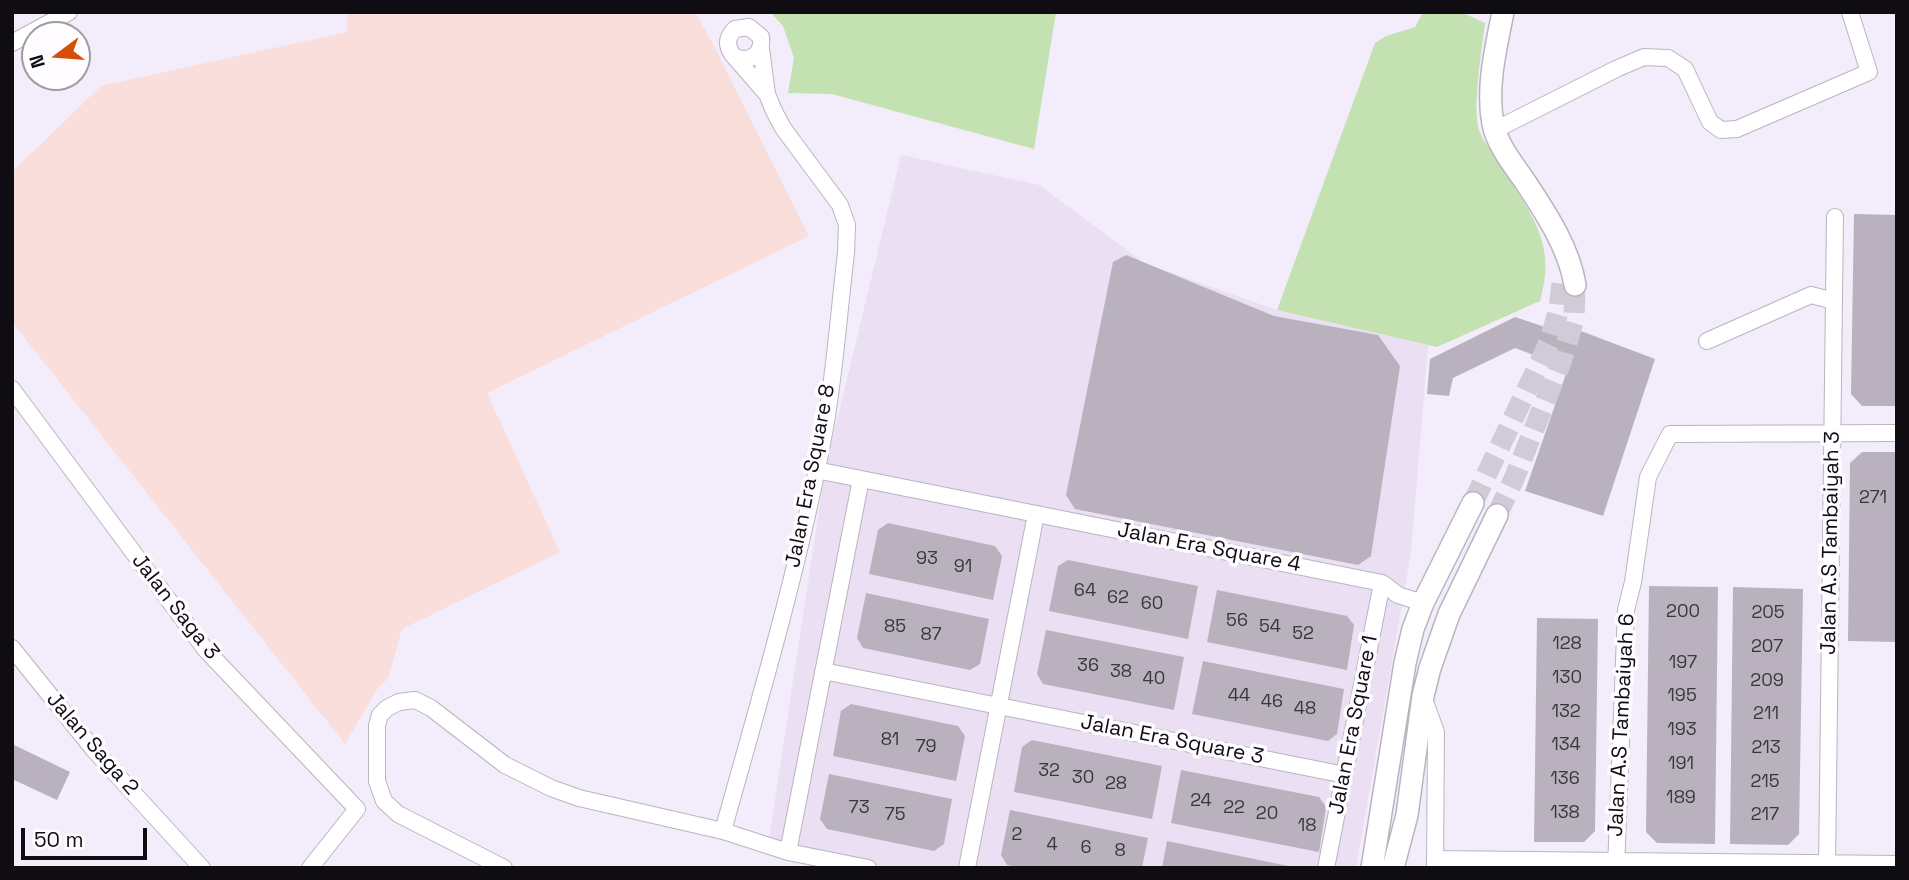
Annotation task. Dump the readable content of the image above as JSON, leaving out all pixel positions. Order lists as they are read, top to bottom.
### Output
{
  "streets": {
    "street": [
      "Jalan Era Square 8",
      "Jalan A.S Tambaiyah 3",
      "Jalan Era Square 4",
      "Jalan Saga 3",
      "Jalan Era Square 1",
      "Jalan A.S Tambaiyah 6",
      "Jalan Era Square 3",
      "Jalan Saga 2"
    ]
  },
  "crossings": [
    ["Jalan Era Square 8", "Jalan Era Square 4"],
    ["Jalan A.S Tambaiyah 3", "Jalan A.S Tambaiyah 6"],
    ["Jalan Era Square 4", "Jalan Era Square 1"],
    ["Jalan Era Square 1", "Jalan Era Square 3"]
  ],
  "house_numbers": [
    "271",
    "93",
    "91",
    "64",
    "62",
    "60",
    "200",
    "205",
    "56",
    "85",
    "54",
    "52",
    "87",
    "128",
    "207",
    "197",
    "36",
    "38",
    "130",
    "40",
    "209",
    "44",
    "195",
    "46",
    "48",
    "132",
    "211",
    "193",
    "81",
    "134",
    "79",
    "213",
    "191",
    "32",
    "30",
    "136",
    "215",
    "28",
    "189",
    "24",
    "73",
    "22",
    "138",
    "20",
    "75",
    "217",
    "18",
    "2",
    "4",
    "6",
    "8"
  ],
  "scale_bar": "50 m",
  "north": "left"
}
